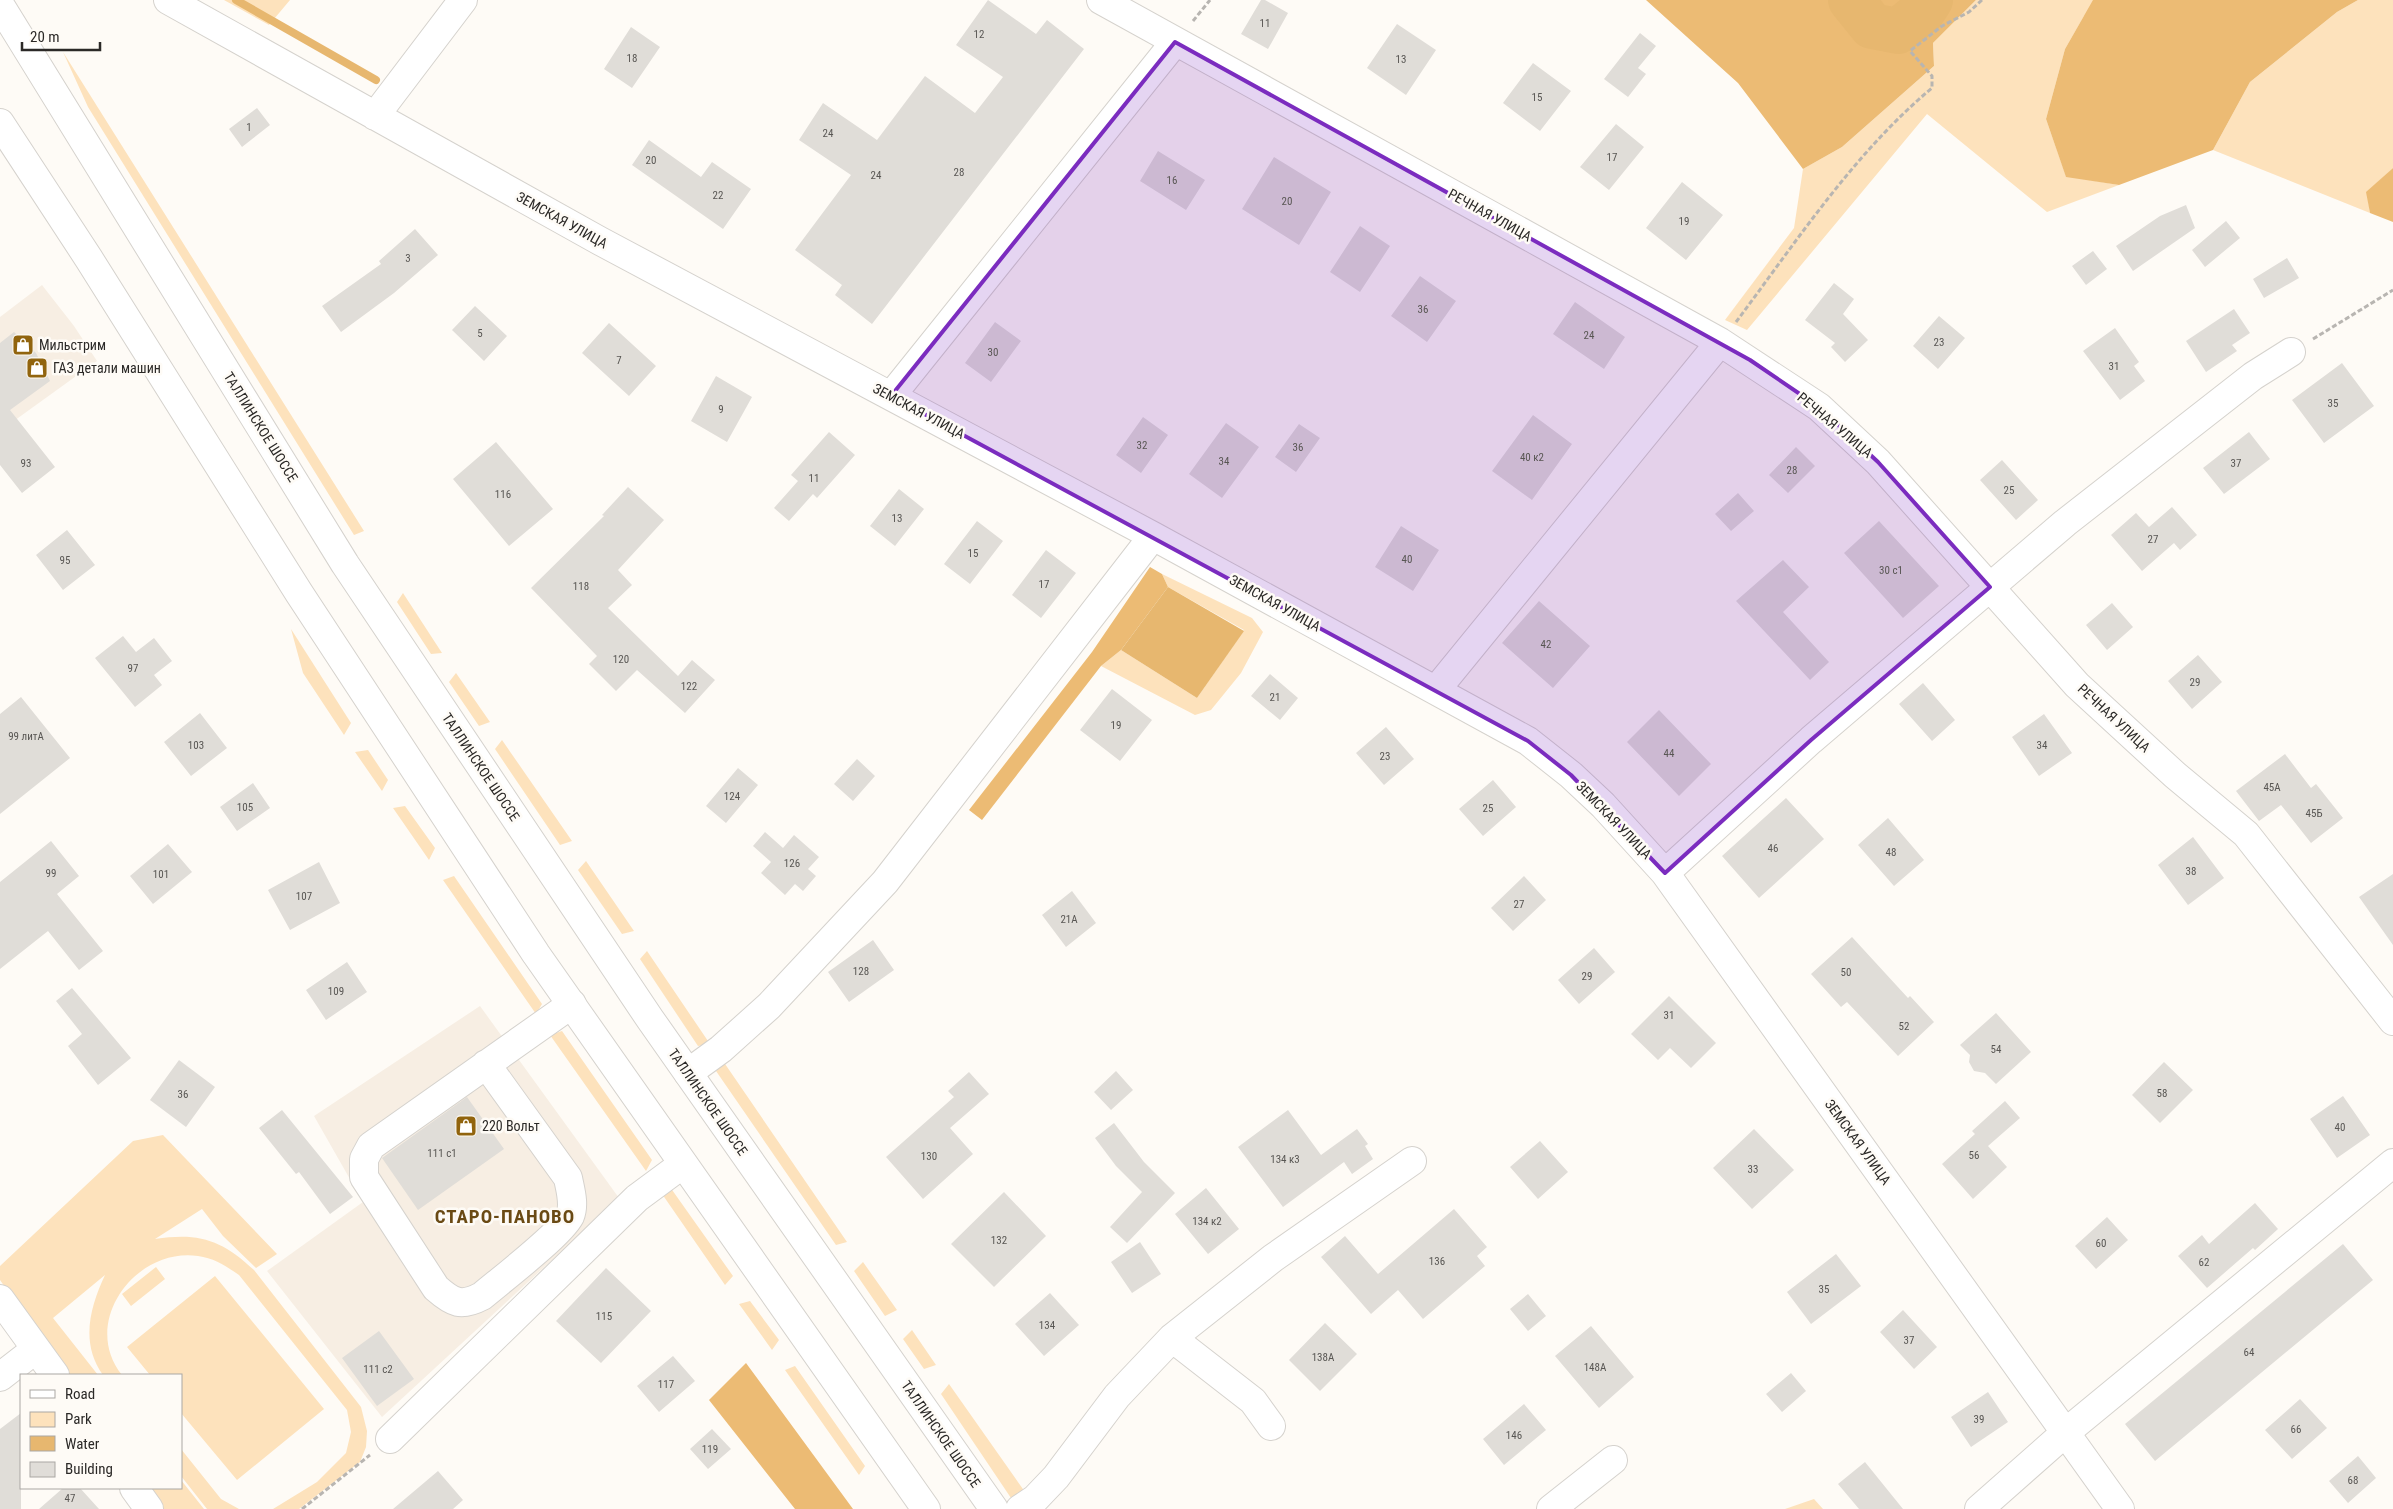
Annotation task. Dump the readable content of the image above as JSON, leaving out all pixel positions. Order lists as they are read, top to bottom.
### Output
{
  "streets": {
    "street": ["РЕЧНАЯ УЛИЦА", "ЗЕМСКАЯ УЛИЦА", "ТАЛЛИНСКОЕ ШОССЕ"]
  },
  "districts": ["СТАРО-ПАНОВО"],
  "places": {
    "shop": ["Мильстрим", "ГАЗ детали машин", "220 Вольт"]
  },
  "house_numbers": [
    "11",
    "12",
    "18",
    "13",
    "15",
    "1",
    "24",
    "17",
    "20",
    "28",
    "24",
    "16",
    "22",
    "20",
    "19",
    "3",
    "36",
    "5",
    "24",
    "23",
    "30",
    "7",
    "31",
    "35",
    "9",
    "32",
    "36",
    "40 к2",
    "34",
    "93",
    "37",
    "28",
    "11",
    "25",
    "116",
    "13",
    "27",
    "15",
    "40",
    "95",
    "30 с1",
    "17",
    "118",
    "42",
    "120",
    "97",
    "29",
    "122",
    "21",
    "19",
    "99 литА",
    "103",
    "34",
    "44",
    "23",
    "45А",
    "124",
    "105",
    "25",
    "45Б",
    "46",
    "48",
    "126",
    "38",
    "99",
    "101",
    "107",
    "27",
    "21А",
    "128",
    "50",
    "29",
    "109",
    "31",
    "52",
    "54",
    "58",
    "36",
    "40",
    "111 с1",
    "56",
    "130",
    "134 к3",
    "33",
    "134 к2",
    "132",
    "60",
    "136",
    "62",
    "35",
    "115",
    "134",
    "37",
    "64",
    "138А",
    "148А",
    "111 с2",
    "117",
    "39",
    "66",
    "146",
    "119",
    "68",
    "47"
  ],
  "legend": [
    "Road",
    "Park",
    "Water",
    "Building"
  ],
  "scale_bar": "20 m"
}
